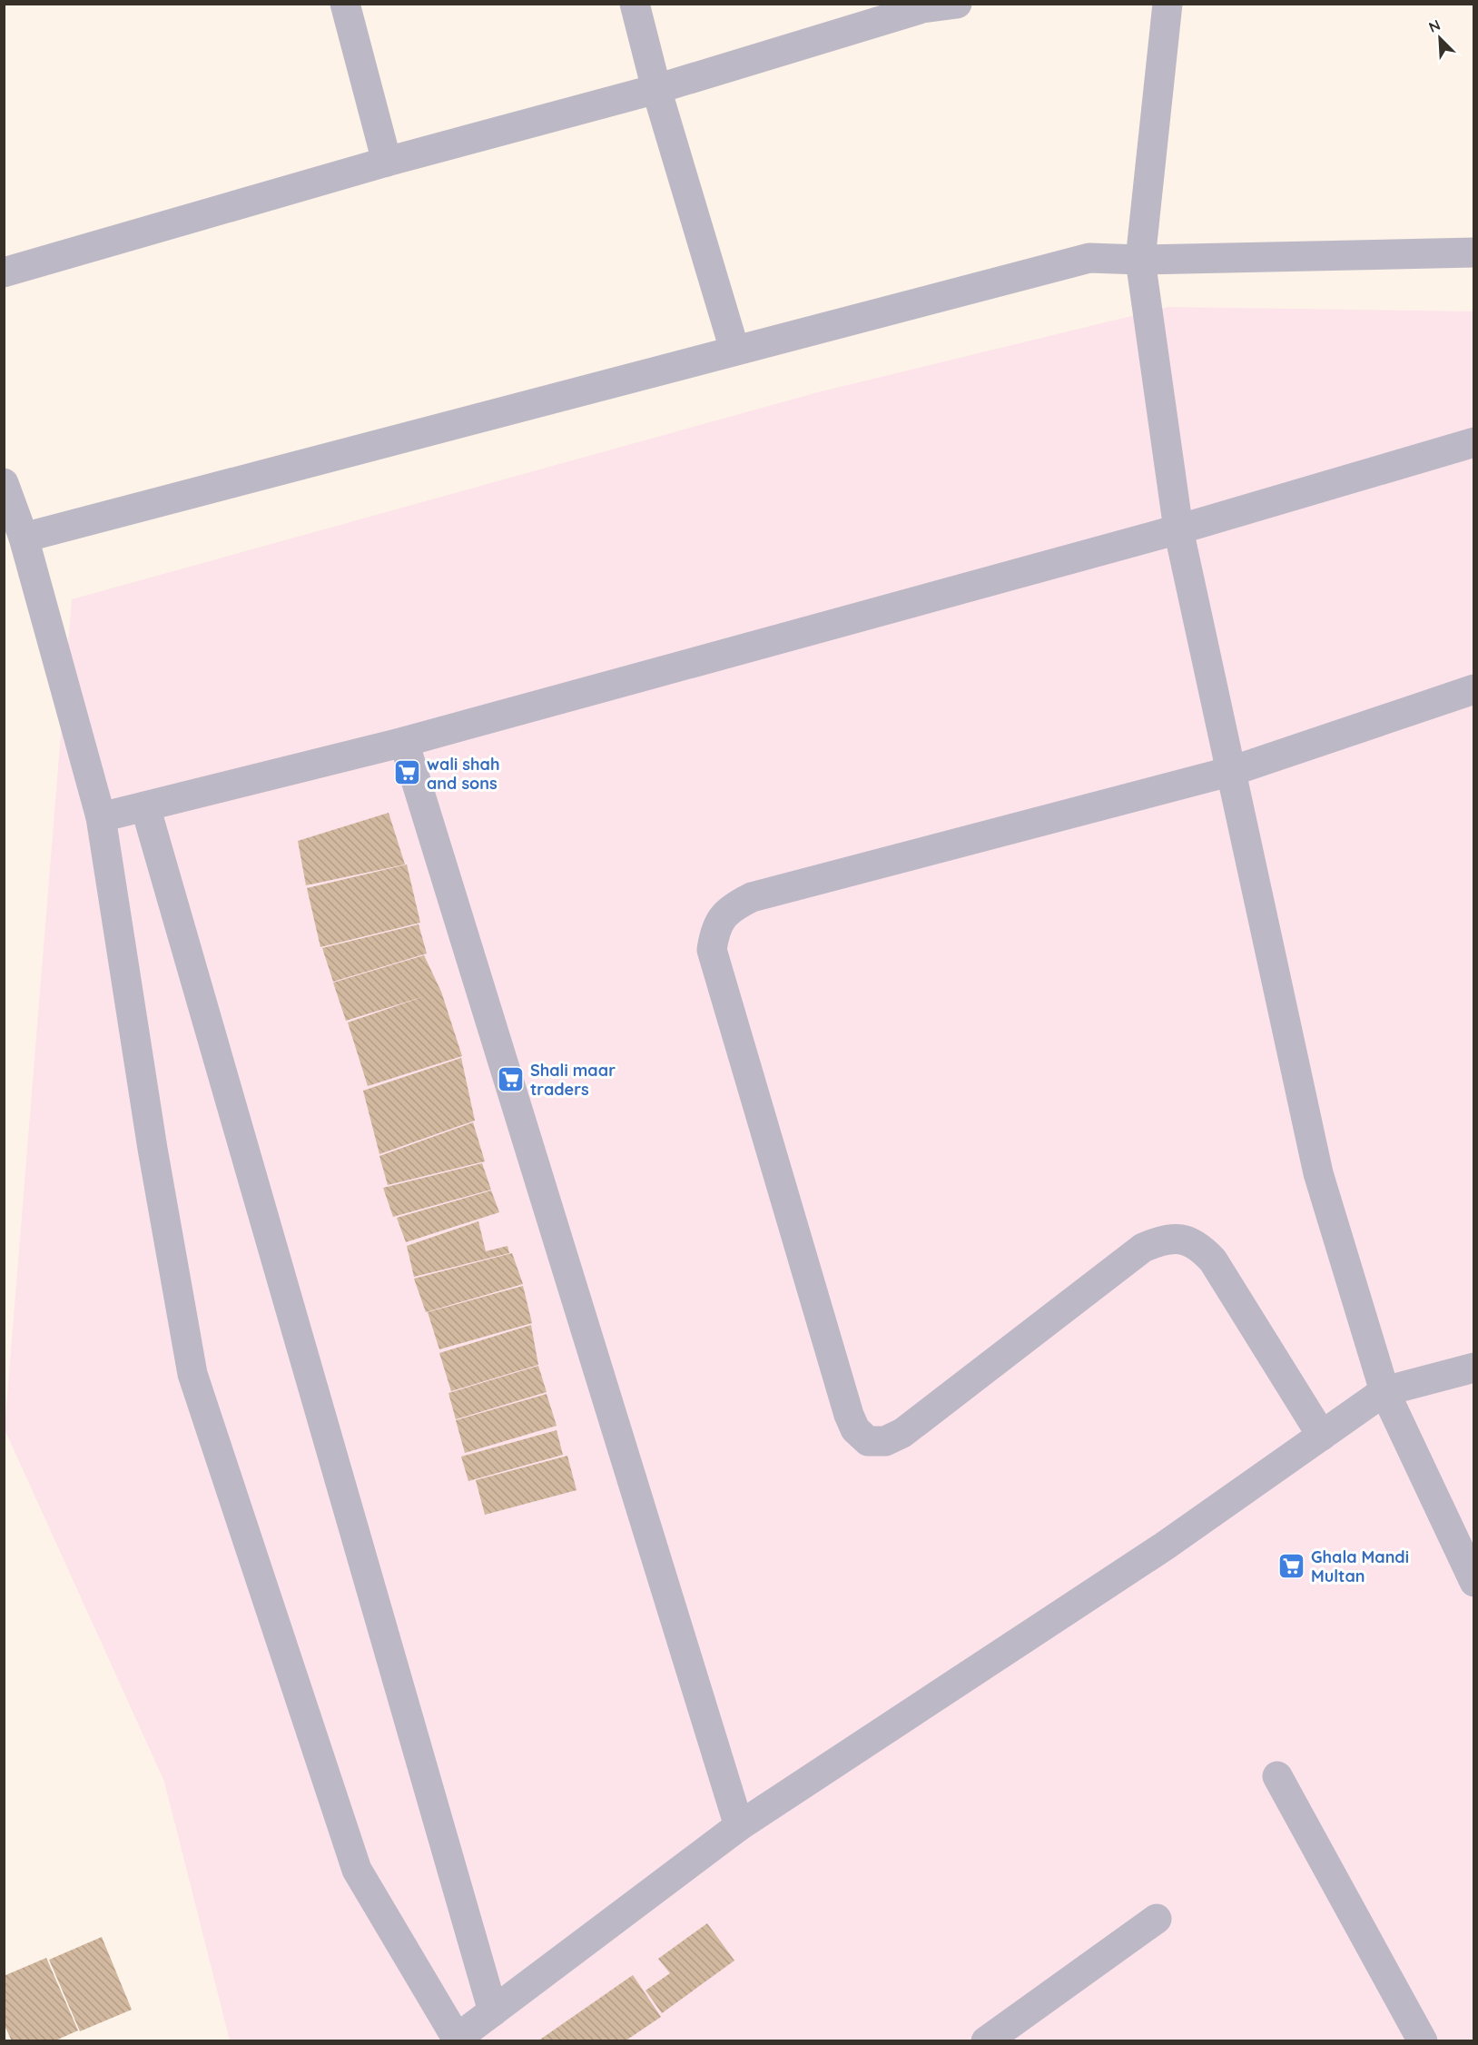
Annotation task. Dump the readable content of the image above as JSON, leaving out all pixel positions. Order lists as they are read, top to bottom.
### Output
{
  "places": {
    "supermarket": ["wali shah and sons", "Shali maar traders", "Ghala Mandi Multan"]
  },
  "north": "top left"
}
